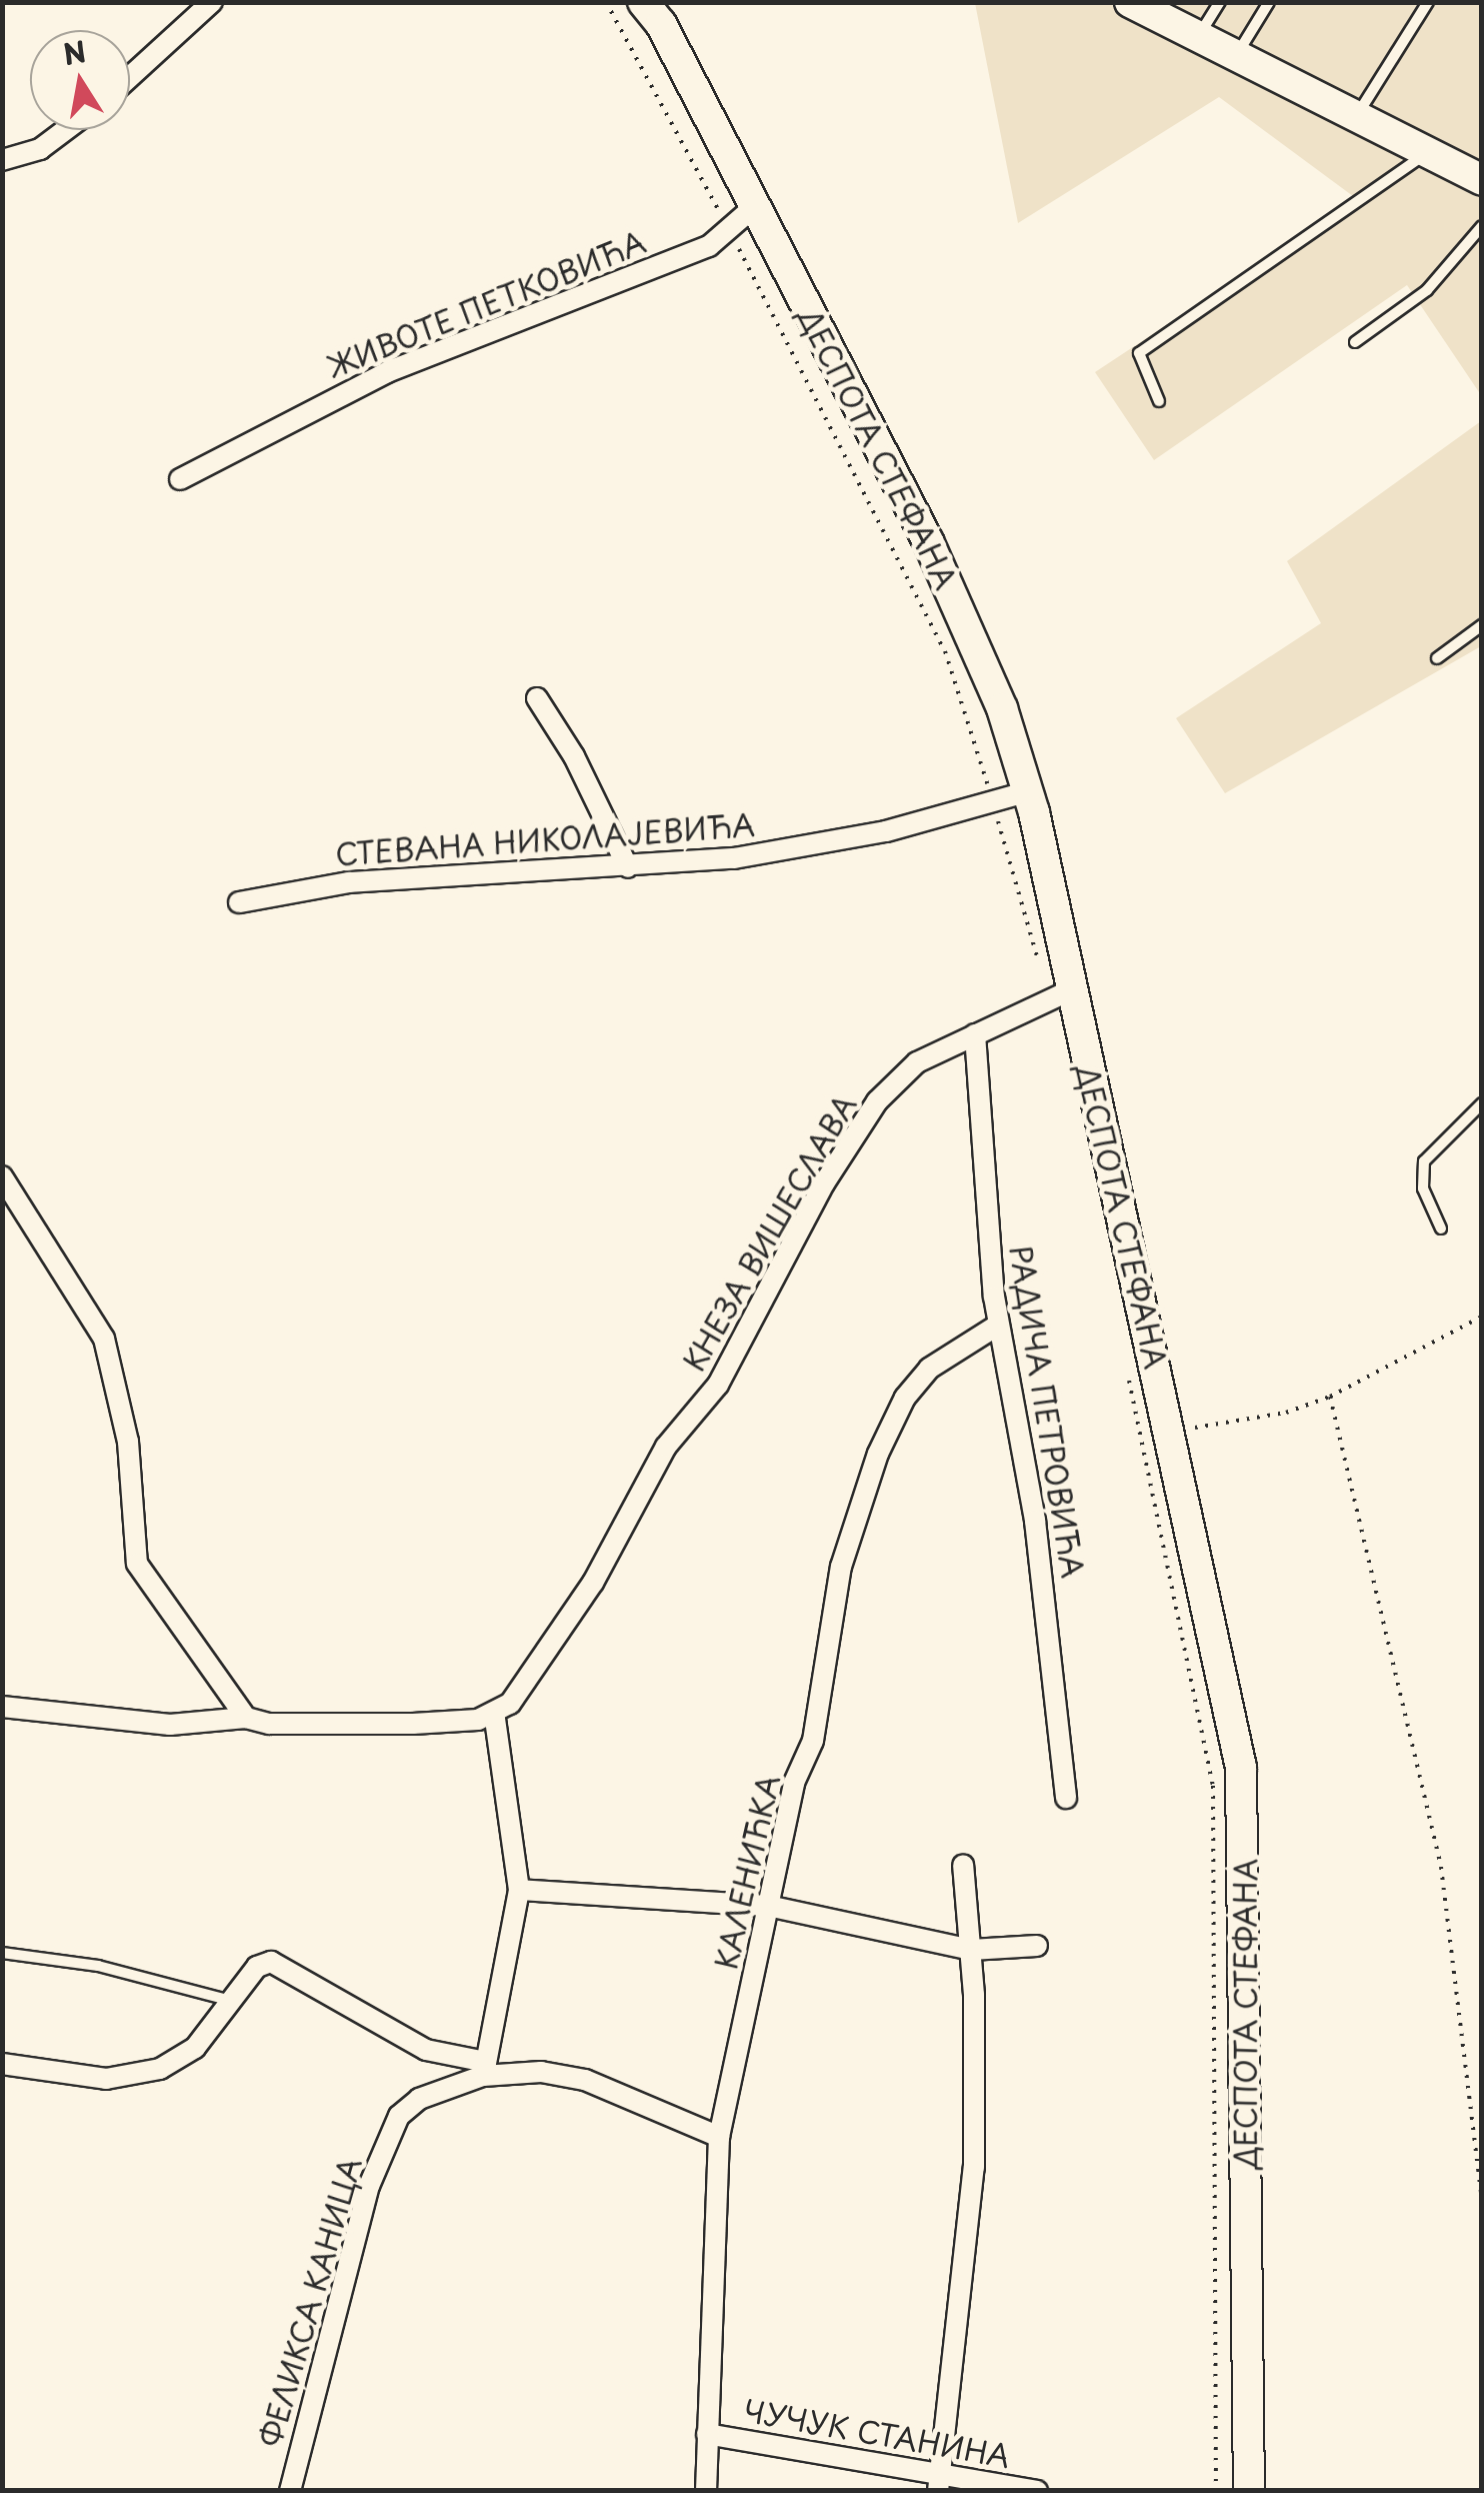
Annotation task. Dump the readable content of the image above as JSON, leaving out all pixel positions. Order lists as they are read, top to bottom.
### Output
{
  "streets": {
    "main road": ["ДЕСПОТА СТЕФАНА"],
    "street": [
      "ЖИВОТЕ ПЕТКОВИЋА",
      "СТЕВАНА НИКОЛАЈЕВИЋА",
      "КНЕЗА ВИШЕСЛАВА",
      "РАДИЧА ПЕТРОВИЋА",
      "КАЛЕНИЋКА",
      "ФЕЛИКСА КАНИЦА",
      "ЧУЧУК СТАНИНА"
    ]
  },
  "crossings": [
    ["ЖИВОТЕ ПЕТКОВИЋА", "ДЕСПОТА СТЕФАНА"],
    ["ДЕСПОТА СТЕФАНА", "СТЕВАНА НИКОЛАЈЕВИЋА"],
    ["ДЕСПОТА СТЕФАНА", "КНЕЗА ВИШЕСЛАВА"],
    ["КНЕЗА ВИШЕСЛАВА", "РАДИЧА ПЕТРОВИЋА"],
    ["РАДИЧА ПЕТРОВИЋА", "КАЛЕНИЋКА"],
    ["КАЛЕНИЋКА", "ЧУЧУК СТАНИНА"]
  ],
  "north": "top"
}
